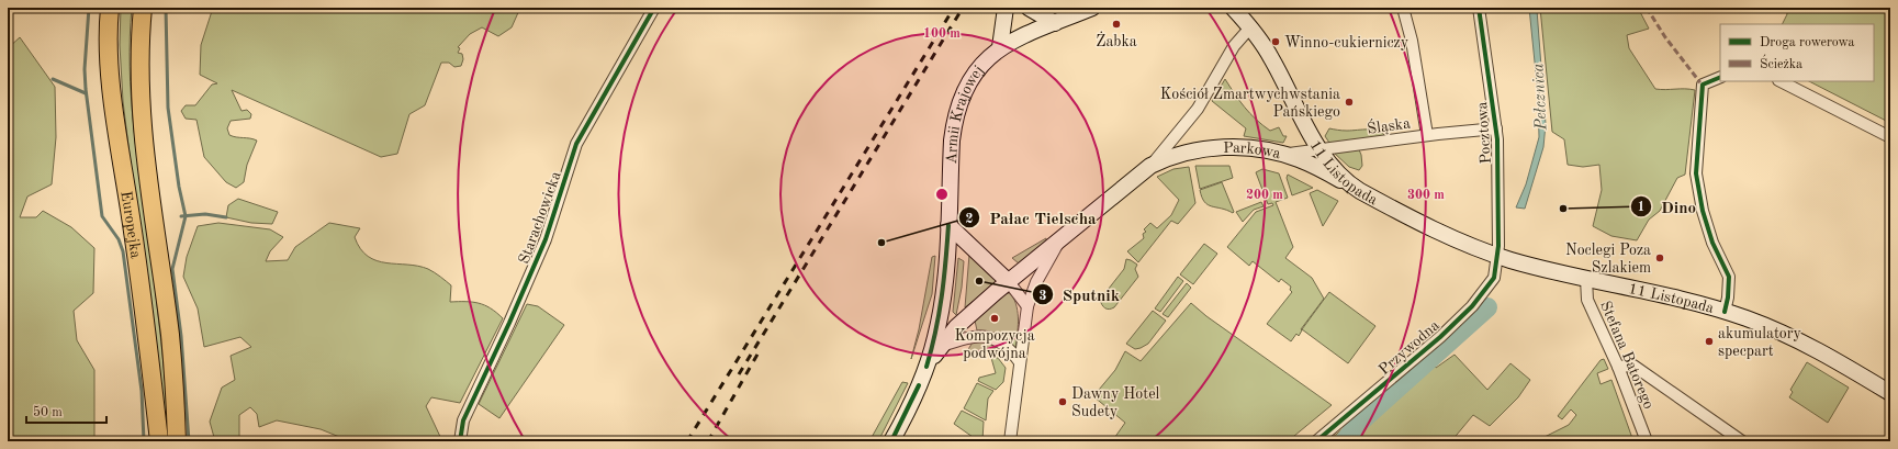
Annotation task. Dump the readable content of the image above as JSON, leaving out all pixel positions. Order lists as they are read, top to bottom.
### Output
{
  "streets": {
    "main road": [
      "Armii Krajowej",
      "Parkowa",
      "11 Listopada",
      "Europejka"
    ],
    "street": [
      "Śląska",
      "Pocztowa",
      "Starachowicka",
      "Przywodna",
      "Stefana Batorego"
    ]
  },
  "crossings": [
    ["Armii Krajowej", "Parkowa"],
    ["Śląska", "Pocztowa"],
    ["Śląska", "Parkowa"],
    ["Śląska", "11 Listopada"],
    ["Pocztowa", "11 Listopada"],
    ["Pocztowa", "Przywodna"],
    ["Parkowa", "11 Listopada"],
    ["11 Listopada", "Przywodna"],
    ["11 Listopada", "Stefana Batorego"]
  ],
  "water": ["Pełcznica"],
  "places": [
    "Żabka",
    "Winno-cukierniczy",
    "Kościół Zmartwychwstania Pańskiego",
    "Dino",
    "Pałac Tielscha",
    "Noclegi Poza Szlakiem",
    "Sputnik",
    "Kompozycja podwójna",
    "akumulatory specpart",
    "Dawny Hotel Sudety"
  ],
  "legend": ["Droga rowerowa", "Ścieżka"],
  "scale_bar": "50 m",
  "rings": ["100 m", "200 m", "300 m"]
}
